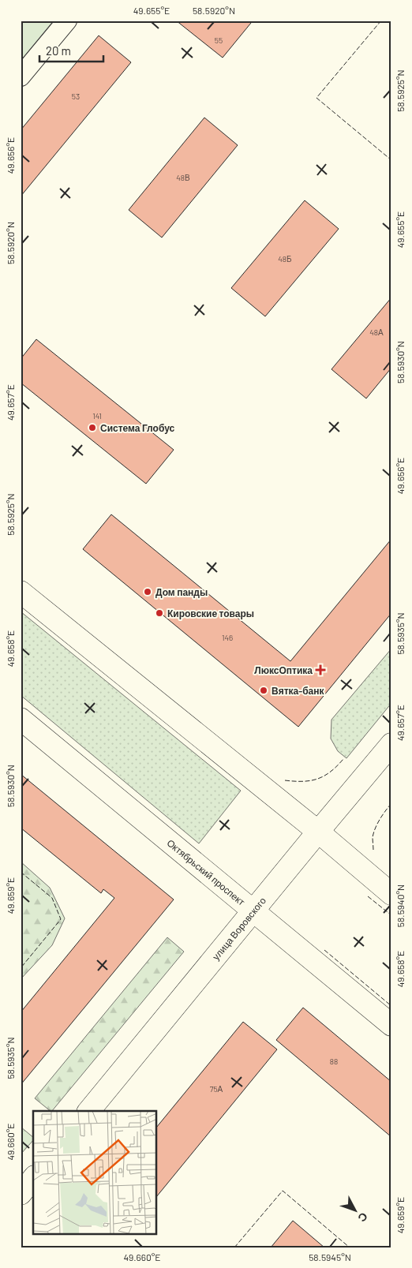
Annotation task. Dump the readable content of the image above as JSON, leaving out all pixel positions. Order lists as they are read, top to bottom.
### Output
{
  "streets": {
    "main road": ["Октябрьский проспект", "улица Воровского"]
  },
  "crossings": [
    ["Октябрьский проспект", "улица Воровского"]
  ],
  "places": {
    "other": [
      "Система Глобус",
      "Дом панды",
      "Кировские товары",
      "Вятка-банк"
    ],
    "health": ["ЛюксОптика"]
  },
  "house_numbers": [
    "55",
    "53",
    "48В",
    "48Б",
    "48А",
    "141",
    "146",
    "88",
    "75А"
  ],
  "scale_bar": "20 m",
  "north": "bottom right",
  "coordinates": [
    "49.655°E",
    "58.5920°N",
    "58.5925°N",
    "49.656°E",
    "58.5930°N",
    "49.657°E",
    "58.5935°N",
    "49.658°E",
    "49.659°E",
    "58.5940°N",
    "49.660°E",
    "58.5945°N"
  ]
}
